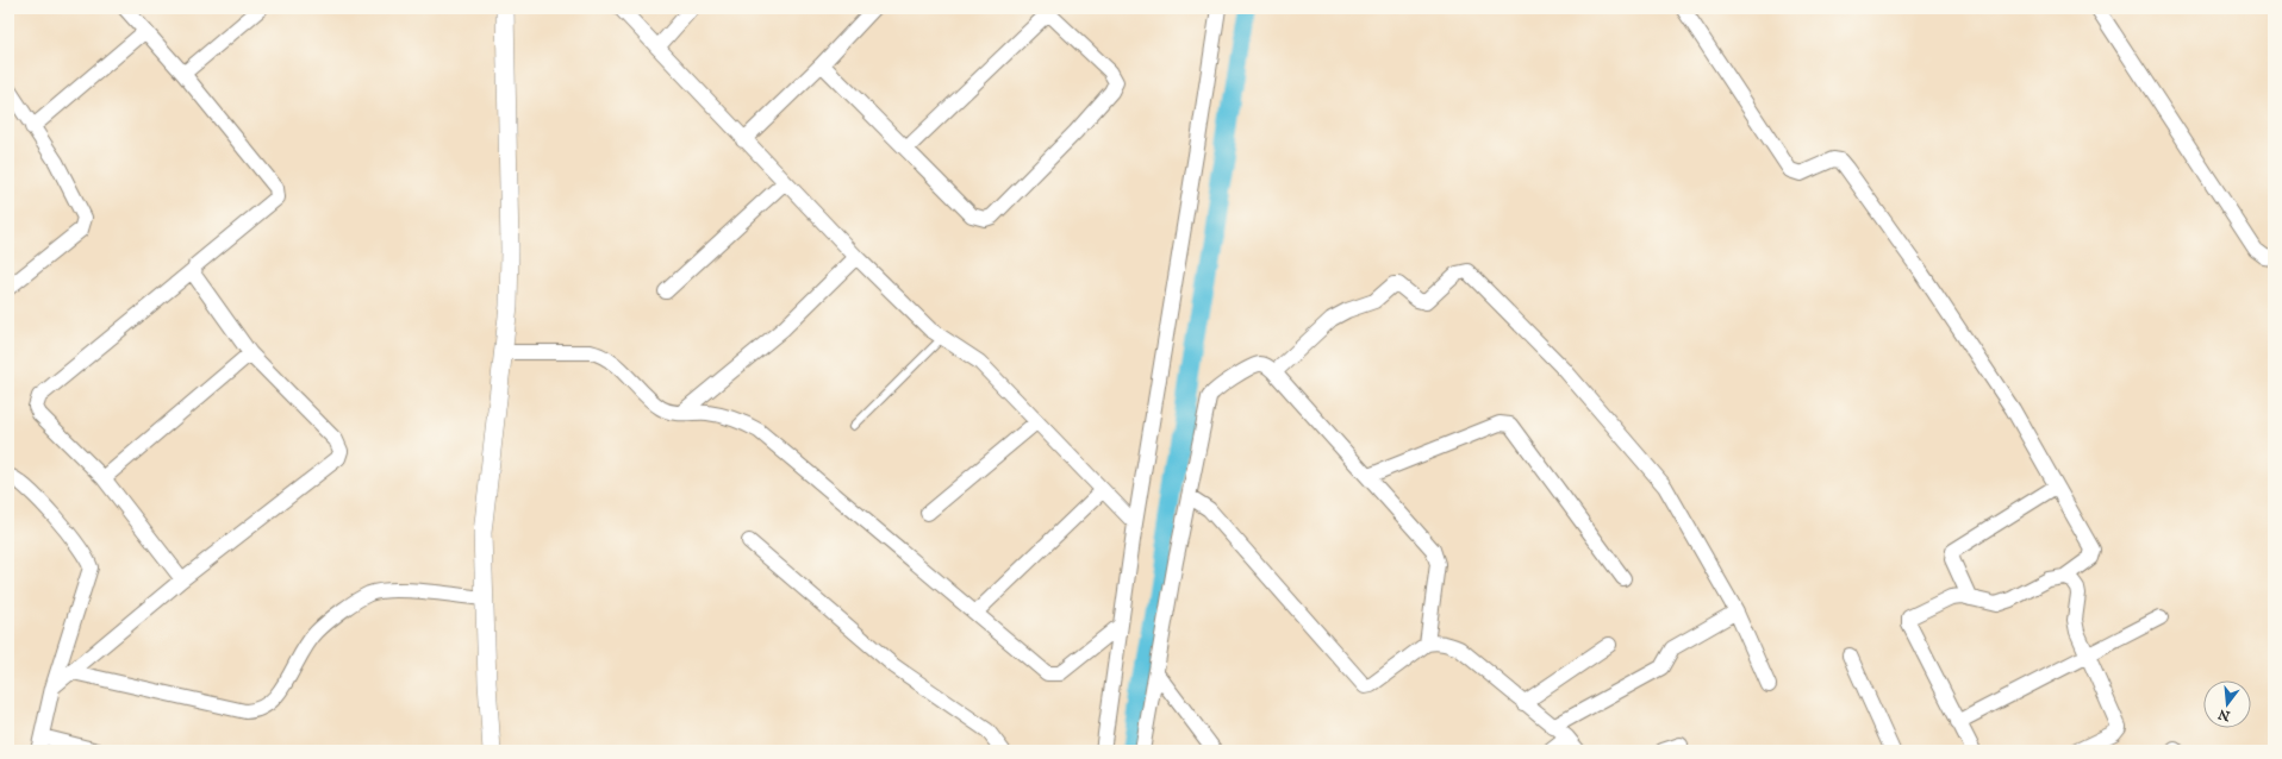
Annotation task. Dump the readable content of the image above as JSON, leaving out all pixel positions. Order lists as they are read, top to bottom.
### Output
{
  "north": "bottom"
}
